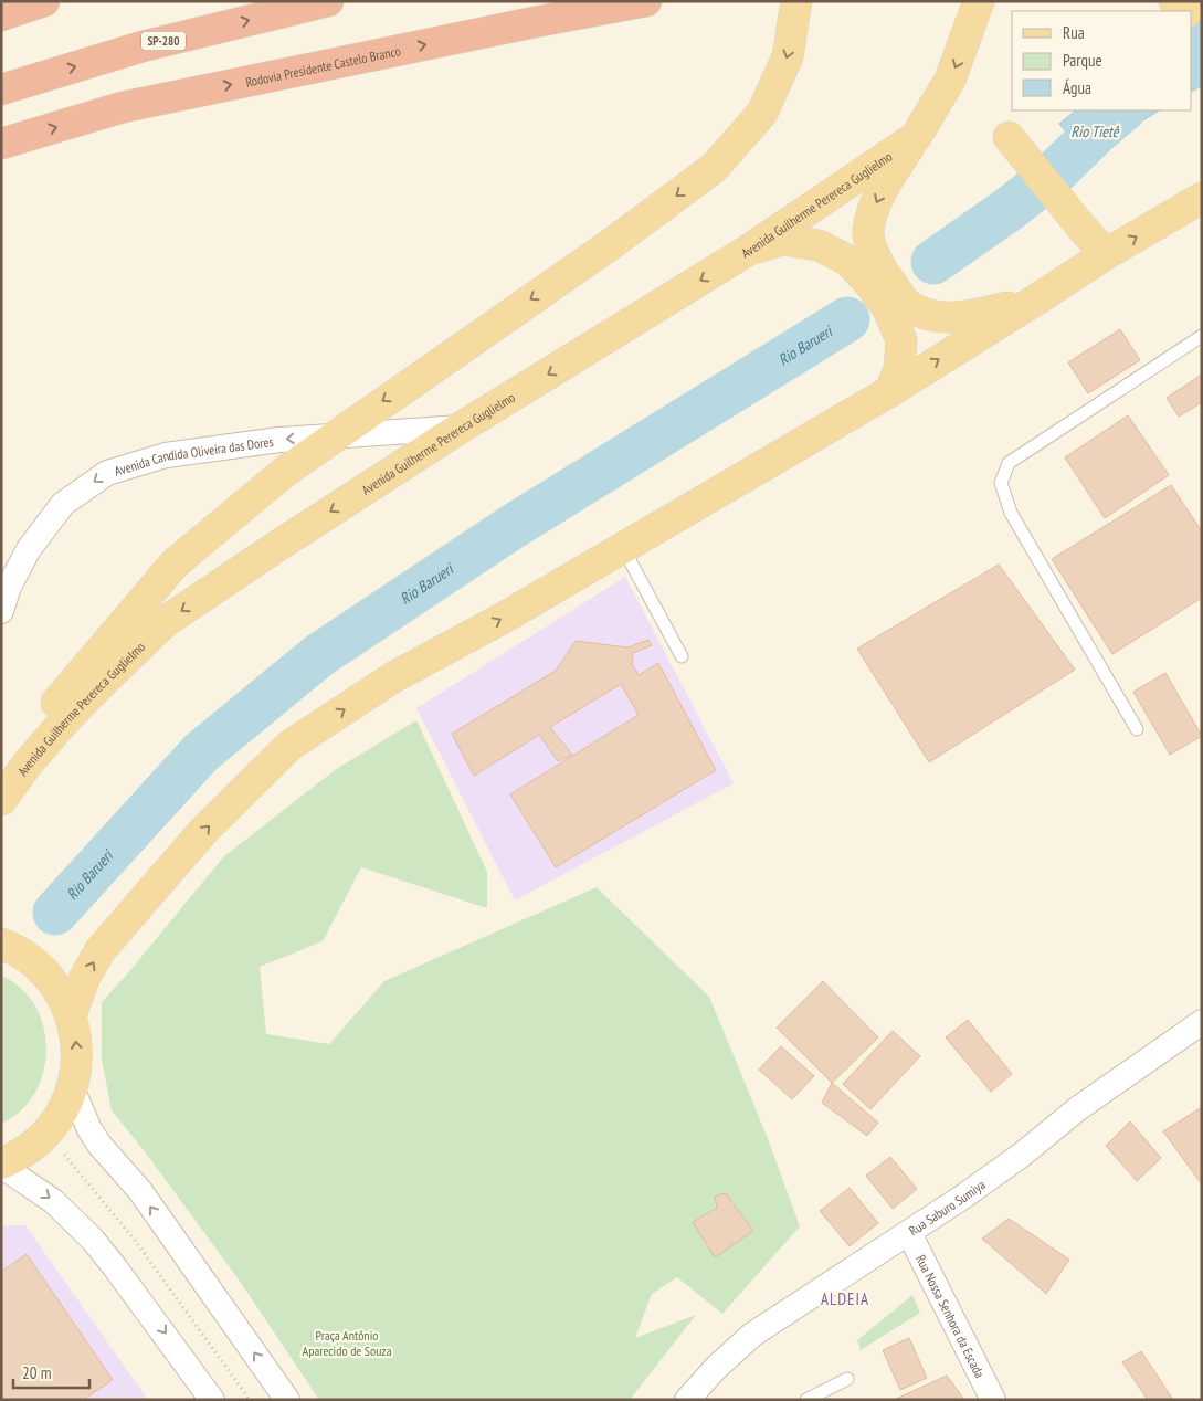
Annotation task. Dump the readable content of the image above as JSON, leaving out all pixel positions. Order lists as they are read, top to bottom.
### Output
{
  "streets": {
    "highway": ["SP-280", "Rodovia Presidente Castelo Branco"],
    "main road": ["Avenida Guilherme Perereca Guglielmo"],
    "street": ["Avenida Candida Oliveira das Dores", "Rua Saburo Sumiya", "Rua Nossa Senhora da Escada"]
  },
  "crossings": [
    ["Avenida Guilherme Perereca Guglielmo", "Avenida Candida Oliveira das Dores"],
    ["Rua Saburo Sumiya", "Rua Nossa Senhora da Escada"]
  ],
  "one_way": ["Avenida Candida Oliveira das Dores"],
  "districts": ["ALDEIA"],
  "water": ["Rio Tietê", "Rio Barueri"],
  "parks": ["Praça Antônio Aparecido de Souza"],
  "legend": ["Rua", "Parque", "Água"],
  "scale_bar": "20 m"
}
